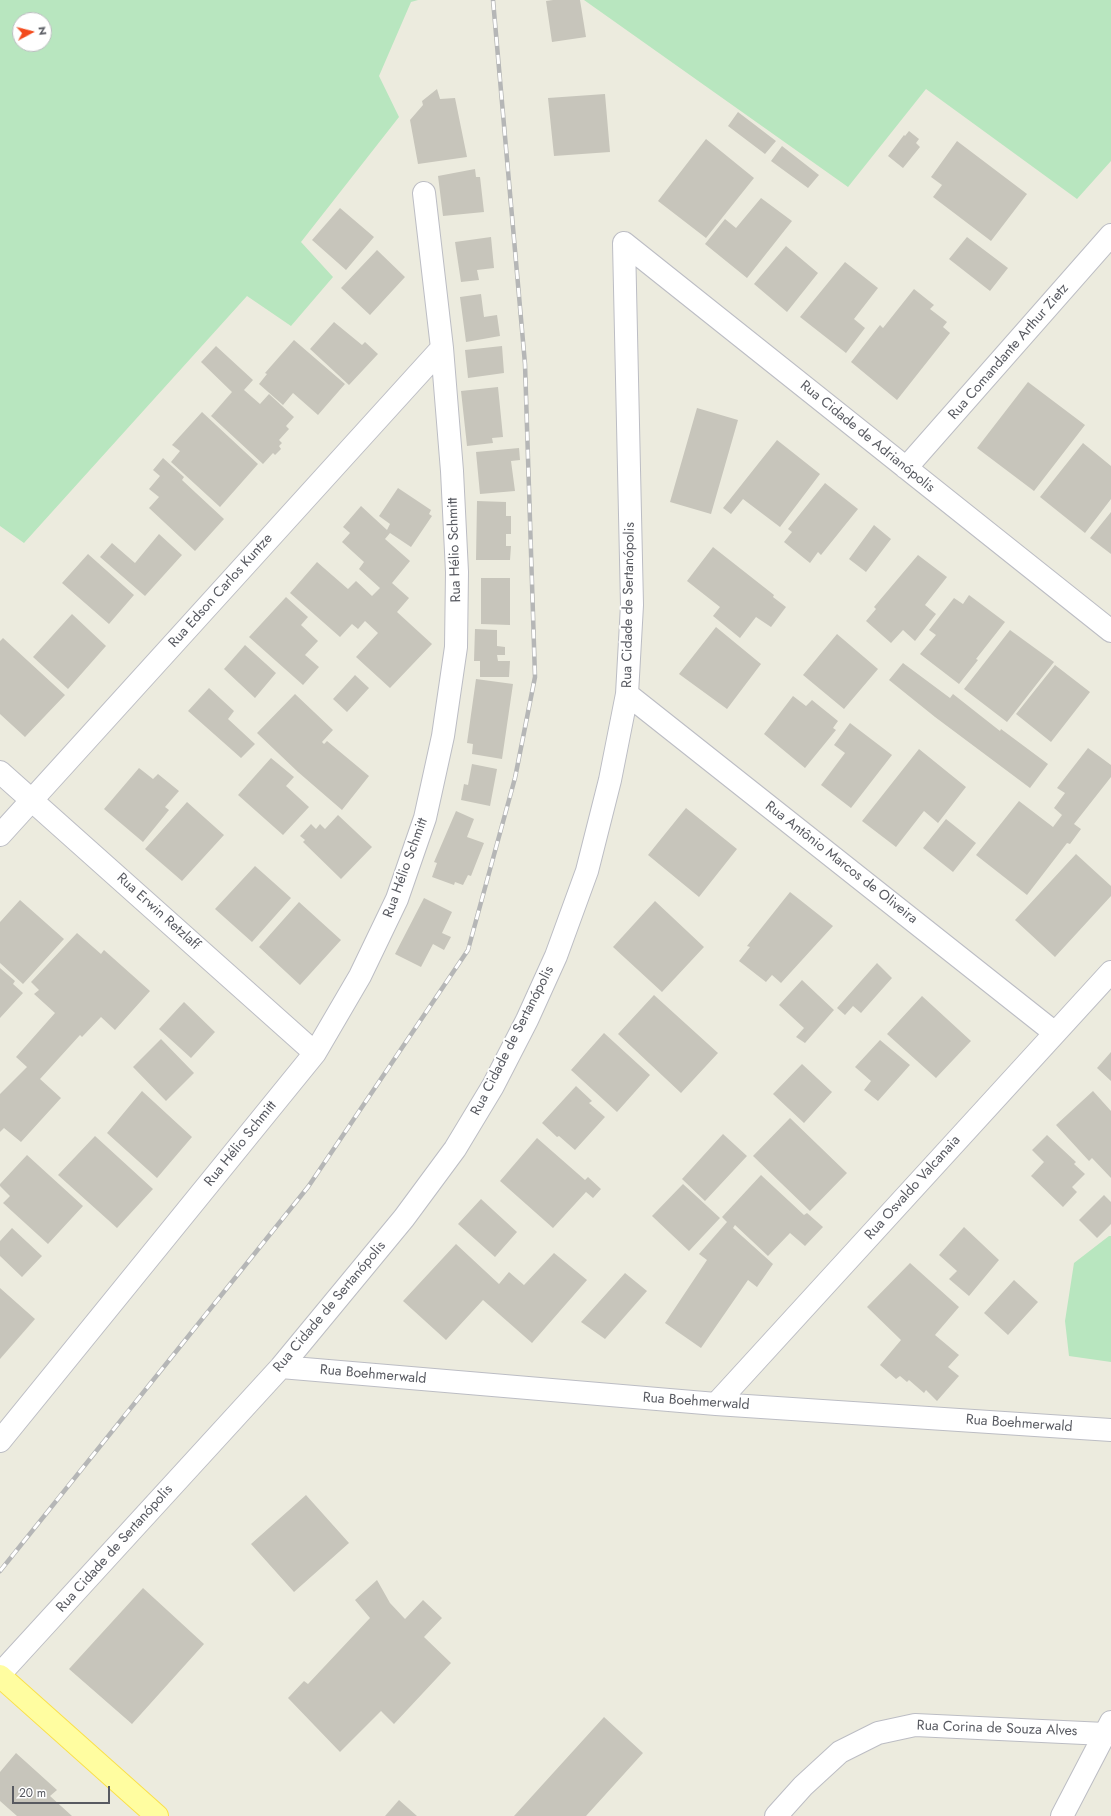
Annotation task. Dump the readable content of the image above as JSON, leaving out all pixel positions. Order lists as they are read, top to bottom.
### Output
{
  "streets": {
    "street": [
      "Rua Comandante Arthur Zietz",
      "Rua Cidade de Adrianópolis",
      "Rua Hélio Schmitt",
      "Rua Edson Carlos Kuntze",
      "Rua Cidade de Sertanópolis",
      "Rua Antônio Marcos de Oliveira",
      "Rua Erwin Retzlaff",
      "Rua Osvaldo Valcanaia",
      "Rua Boehmerwald",
      "Rua Corina de Souza Alves"
    ]
  },
  "crossings": [
    ["Rua Comandante Arthur Zietz", "Rua Cidade de Adrianópolis"],
    ["Rua Cidade de Adrianópolis", "Rua Cidade de Sertanópolis"],
    ["Rua Hélio Schmitt", "Rua Edson Carlos Kuntze"],
    ["Rua Hélio Schmitt", "Rua Erwin Retzlaff"],
    ["Rua Edson Carlos Kuntze", "Rua Erwin Retzlaff"],
    ["Rua Cidade de Sertanópolis", "Rua Antônio Marcos de Oliveira"],
    ["Rua Cidade de Sertanópolis", "Rua Boehmerwald"],
    ["Rua Antônio Marcos de Oliveira", "Rua Osvaldo Valcanaia"],
    ["Rua Osvaldo Valcanaia", "Rua Boehmerwald"]
  ],
  "scale_bar": "20 m",
  "north": "right"
}
